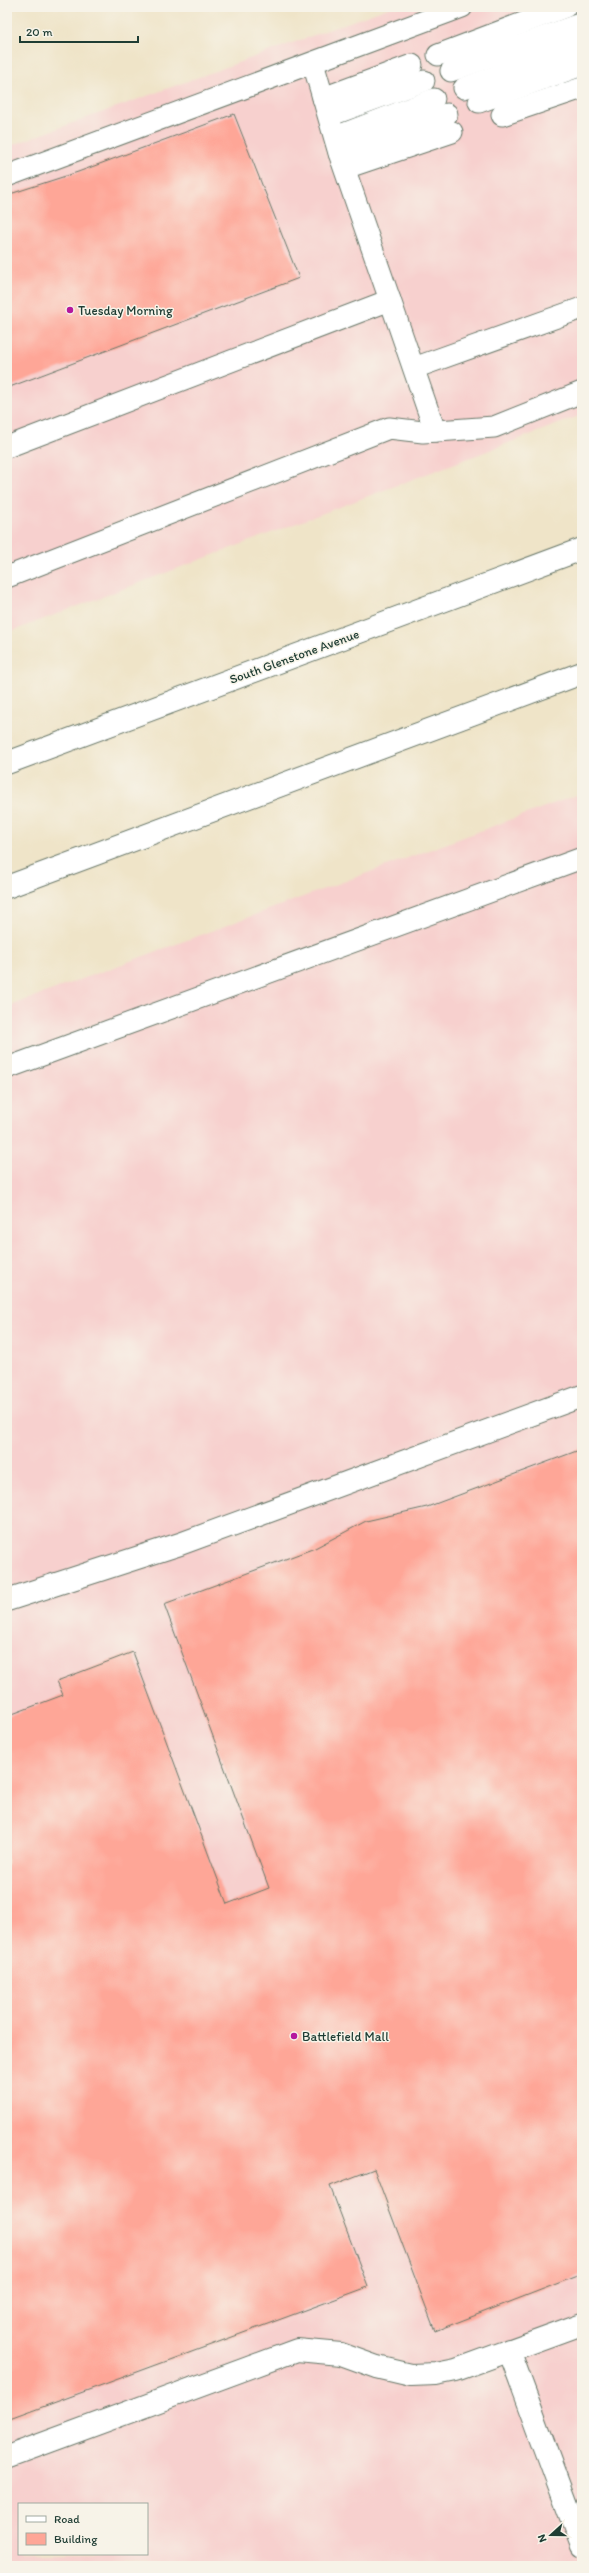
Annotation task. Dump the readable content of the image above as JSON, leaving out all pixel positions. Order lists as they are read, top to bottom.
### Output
{
  "streets": {
    "street": ["South Glenstone Avenue"]
  },
  "places": ["Tuesday Morning", "Battlefield Mall"],
  "legend": ["Road", "Building"],
  "scale_bar": "20 m",
  "north": "left"
}
